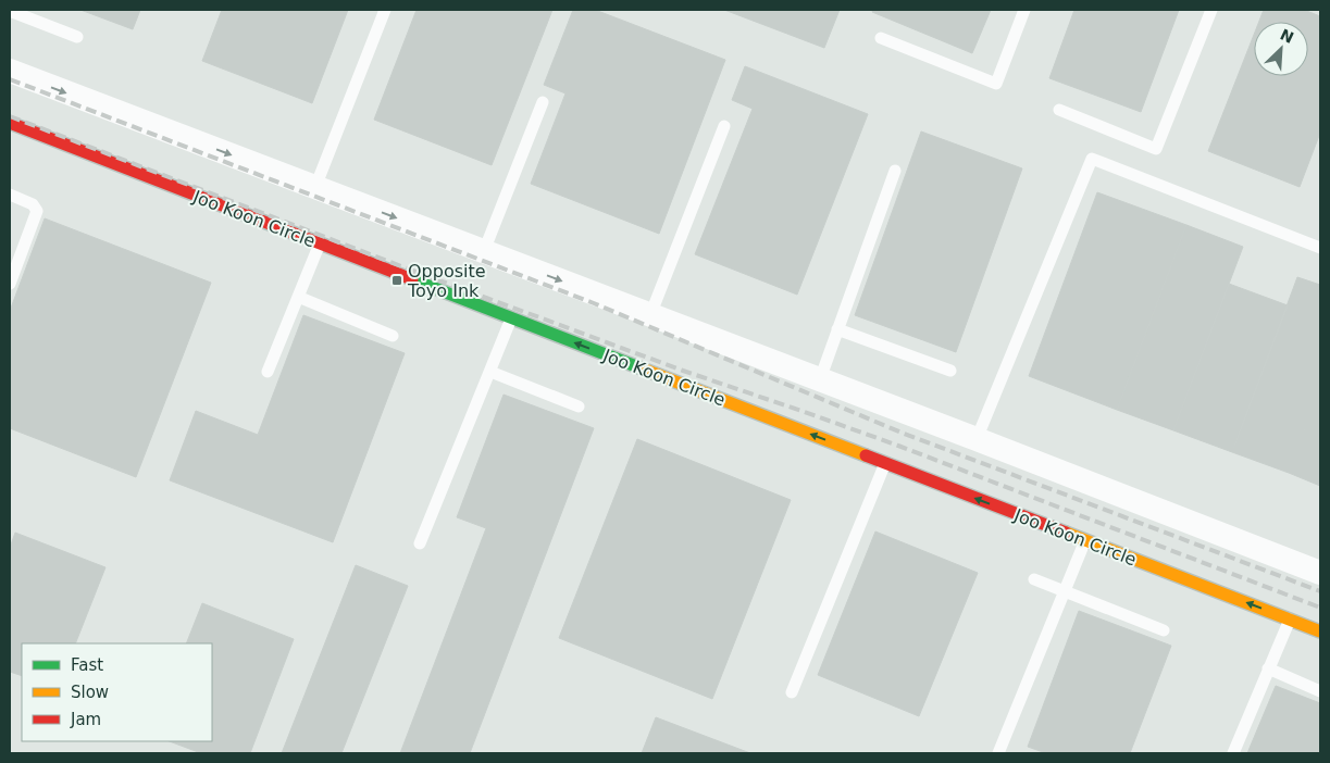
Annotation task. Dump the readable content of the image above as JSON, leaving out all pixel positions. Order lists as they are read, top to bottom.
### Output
{
  "streets": {
    "street": ["Joo Koon Circle"]
  },
  "places": {
    "transit": ["Opposite Toyo Ink"]
  },
  "legend": ["Fast", "Slow", "Jam"],
  "north": "top right"
}
